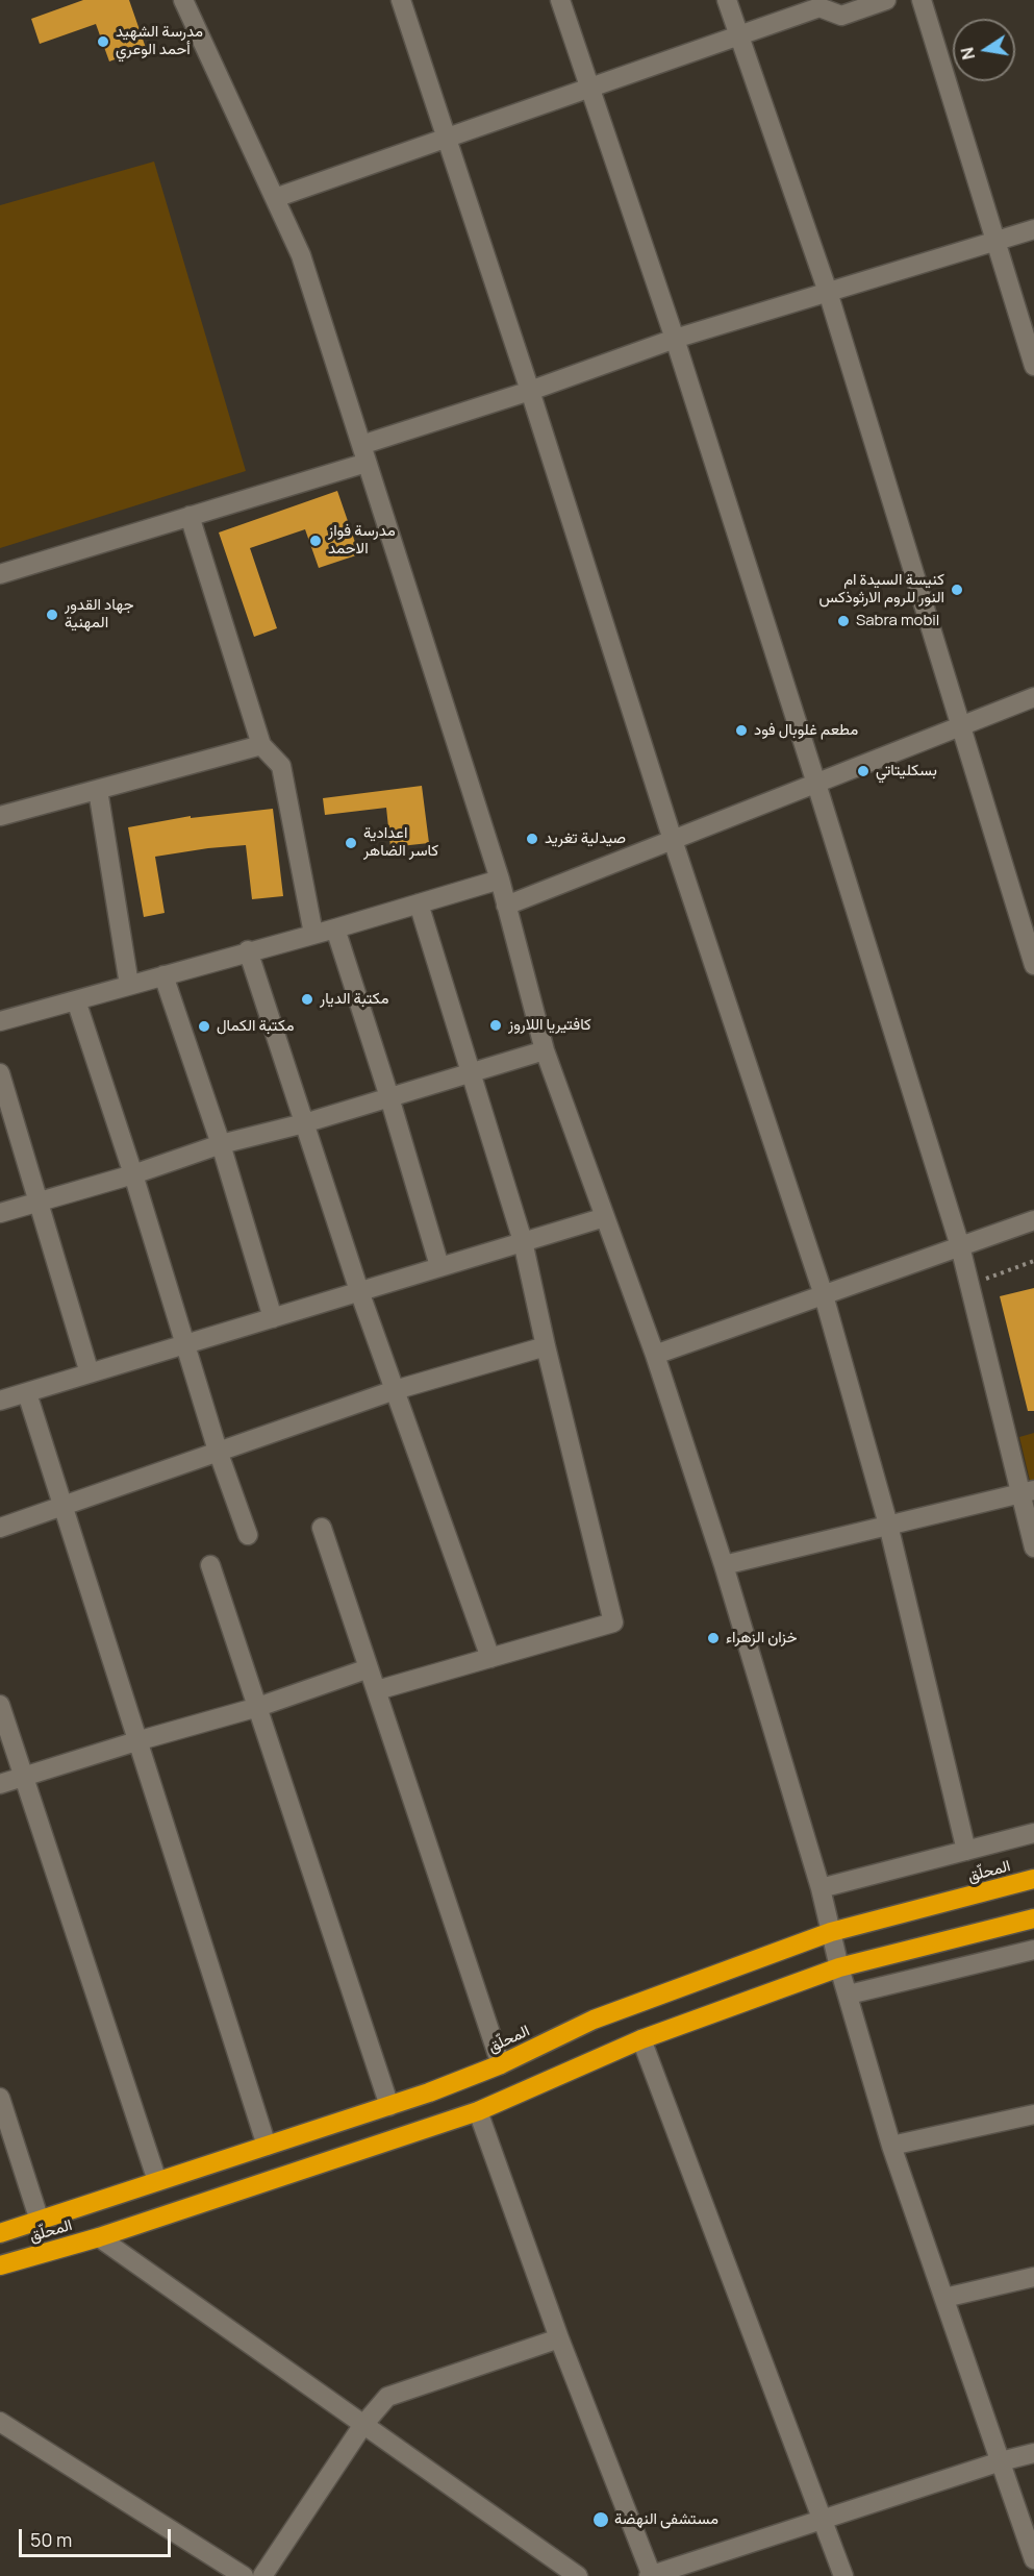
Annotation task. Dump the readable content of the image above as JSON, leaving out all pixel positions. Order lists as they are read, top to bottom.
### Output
{
  "streets": {
    "highway": ["المحلّق"]
  },
  "places": [
    "مدرسة الشهيد أحمد الوعري",
    "مدرسة فواز الاحمد",
    "كنيسة السيدة ام النور للروم الارثوذكس",
    "جهاد القدور المهنية",
    "Sabra mobil",
    "مطعم غلوبال فود",
    "بسكليتاتي",
    "صيدلية تغريد",
    "اعدادية كاسر الضاهر",
    "مكتبة الديار",
    "كافتيريا اللاروز",
    "مكتبة الكمال",
    "خزان الزهراء",
    "مستشفى النهضة"
  ],
  "scale_bar": "50 m",
  "north": "left"
}
